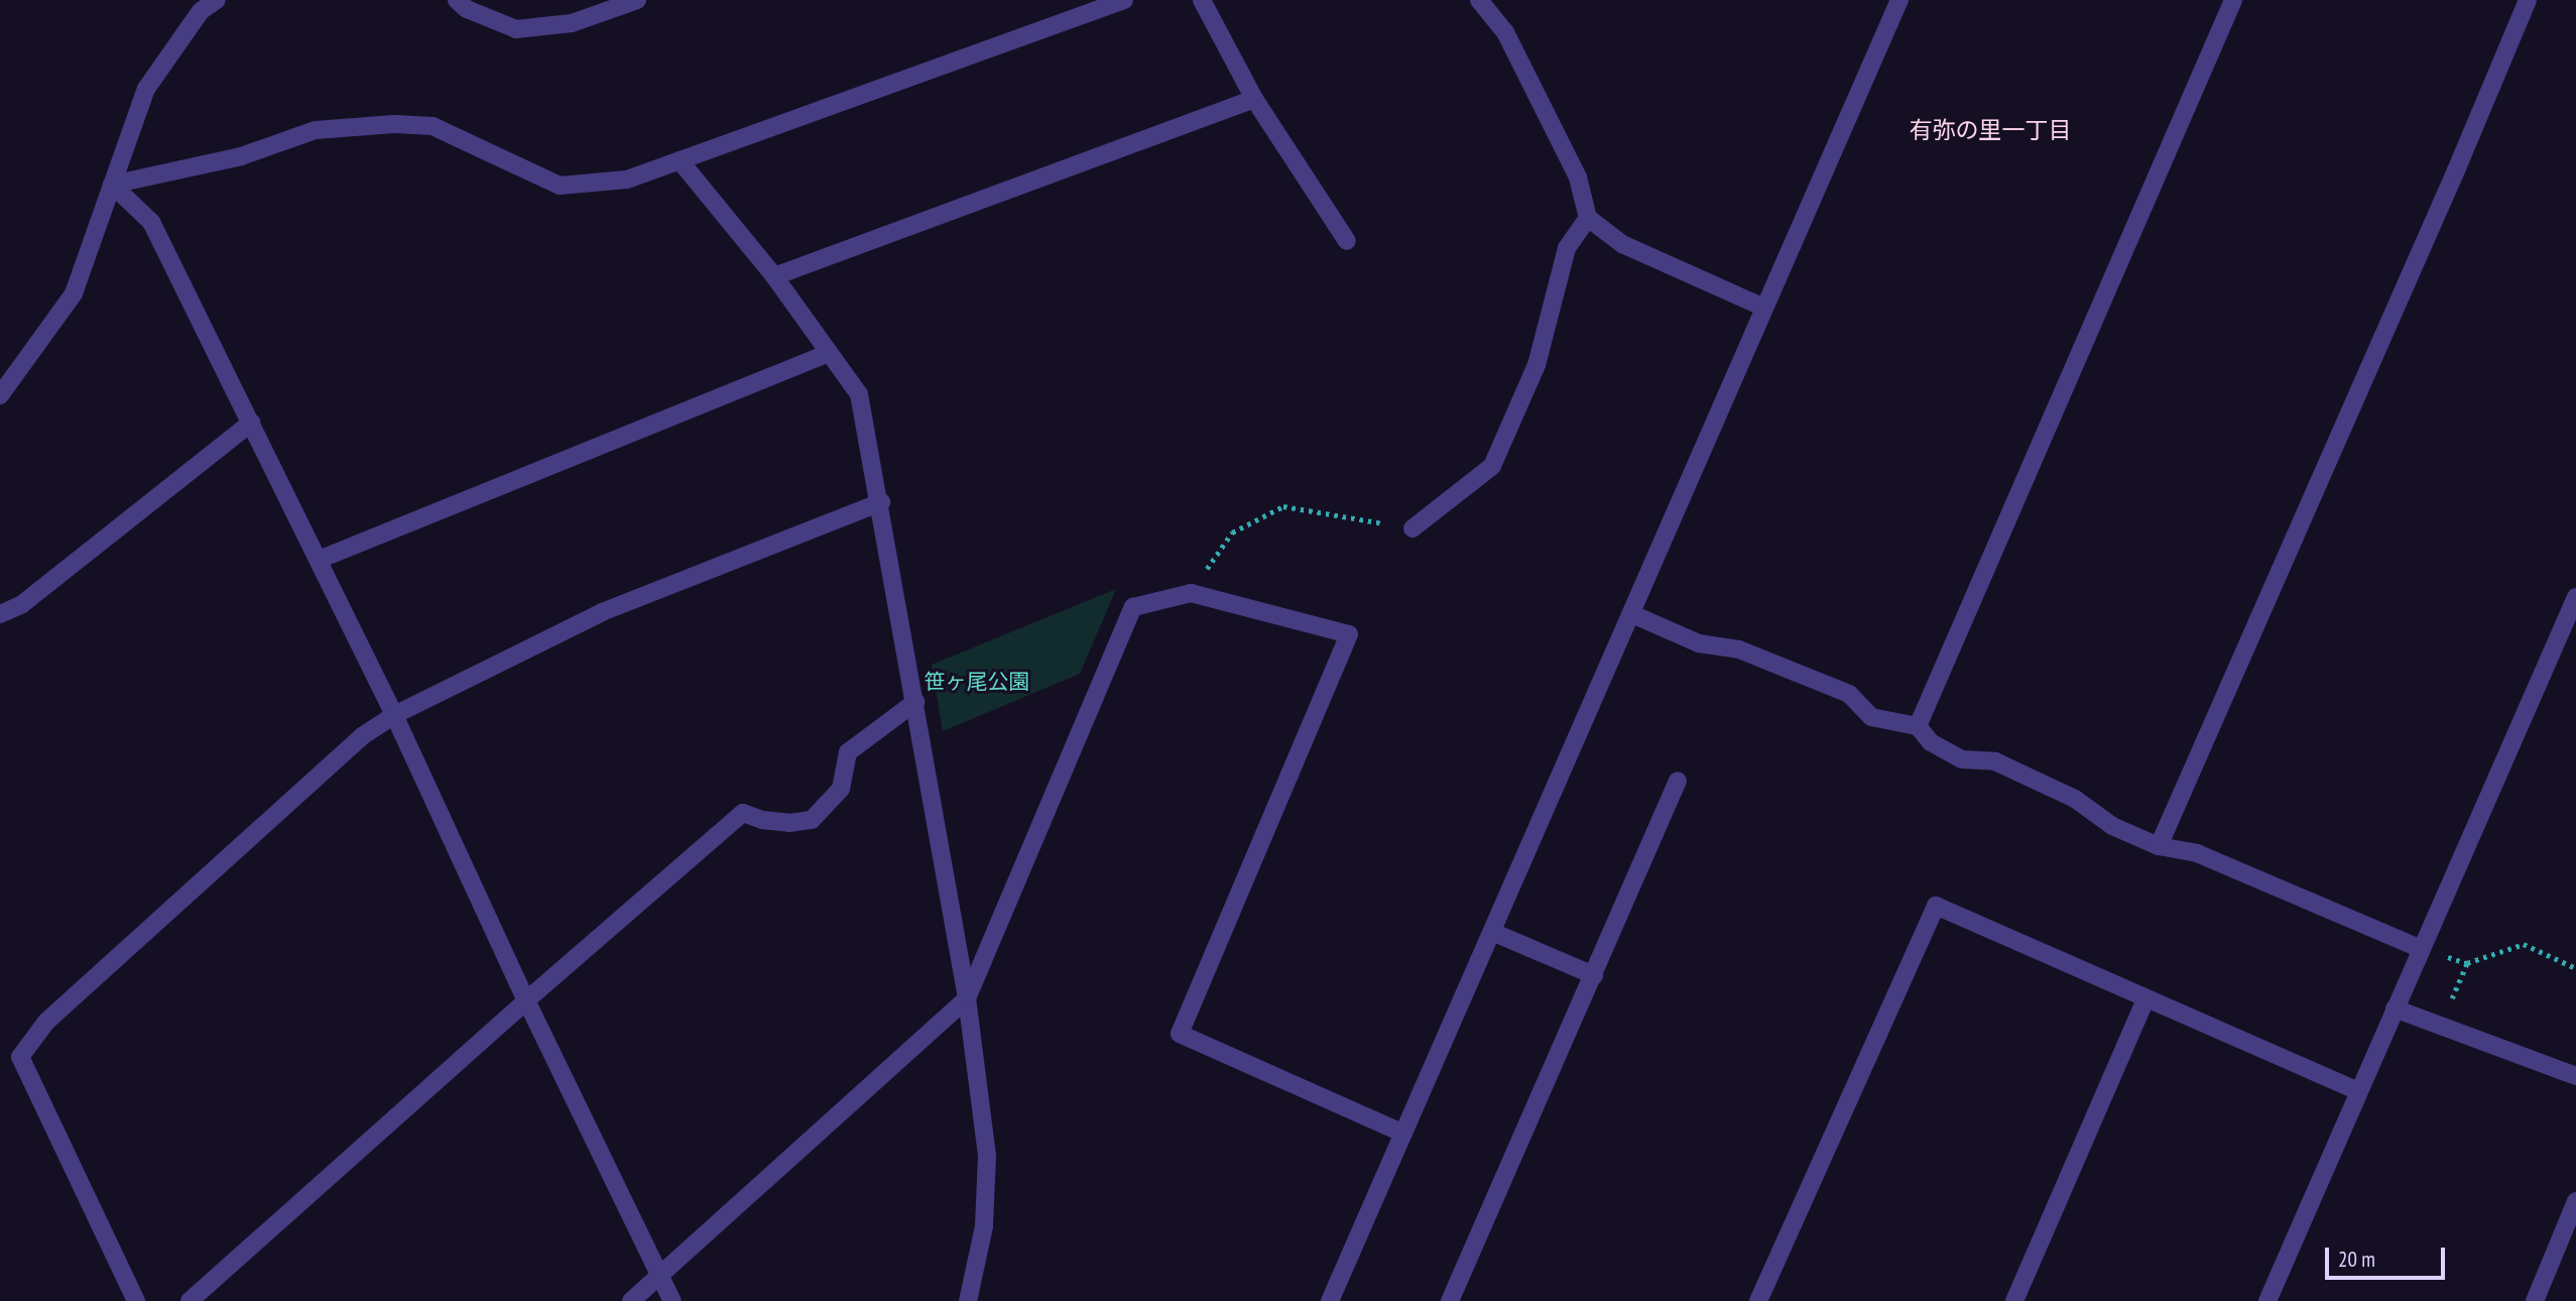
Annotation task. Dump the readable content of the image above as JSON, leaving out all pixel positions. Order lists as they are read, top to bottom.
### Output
{
  "districts": ["有弥の里一丁目"],
  "parks": ["笹ヶ尾公園"],
  "scale_bar": "20 m"
}
